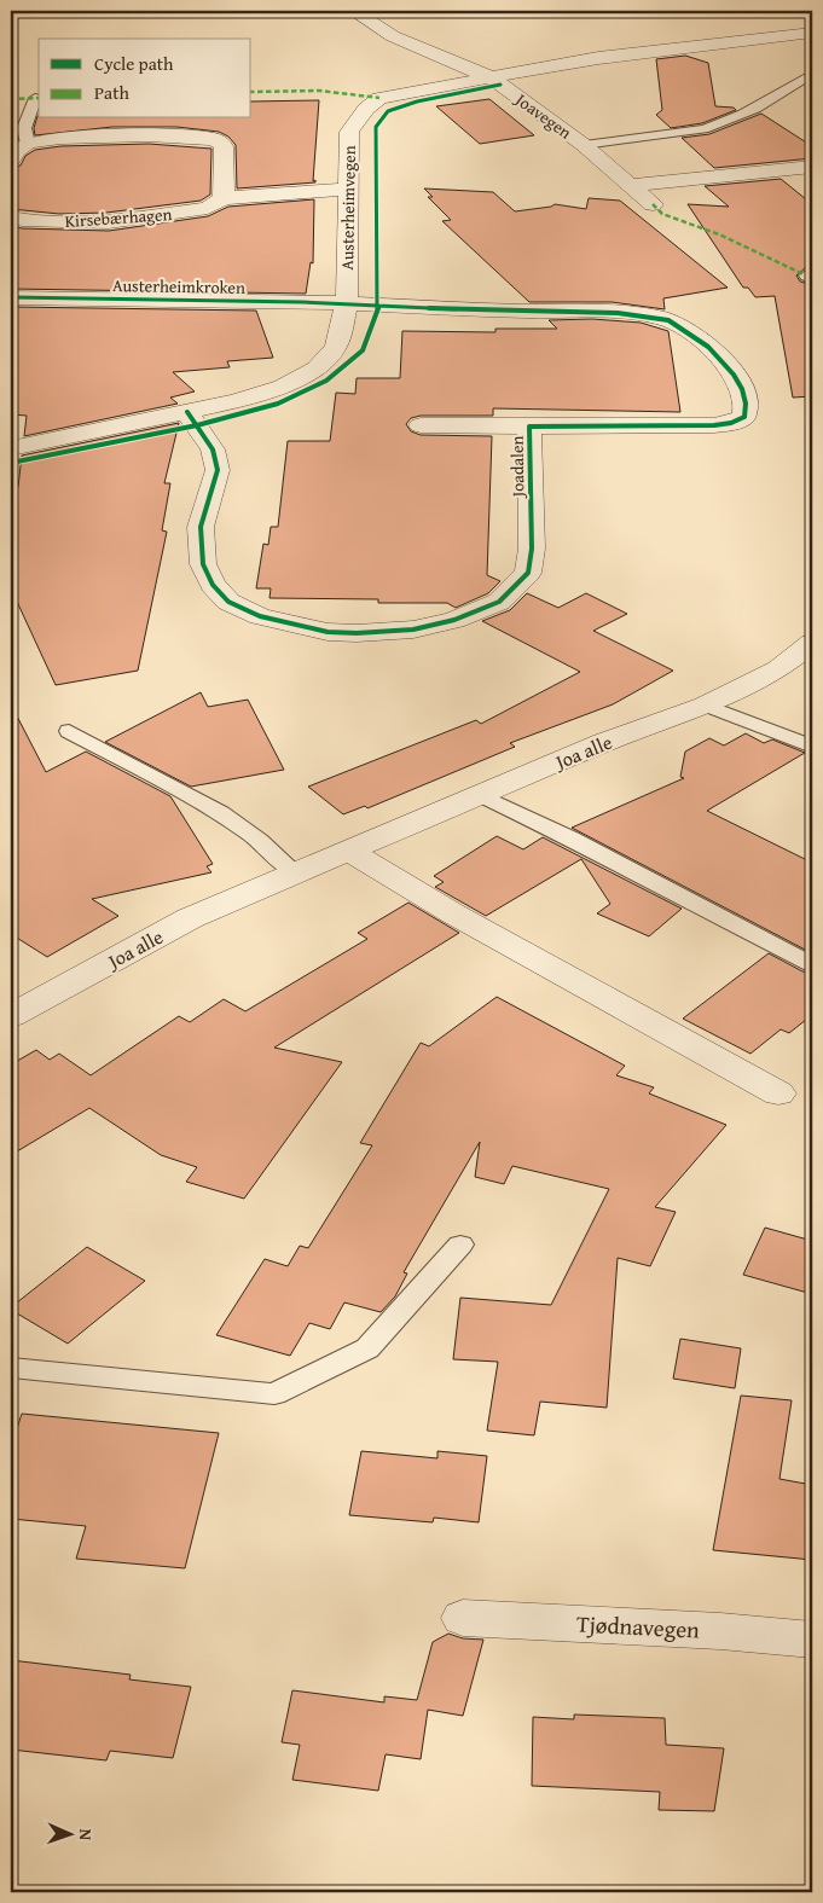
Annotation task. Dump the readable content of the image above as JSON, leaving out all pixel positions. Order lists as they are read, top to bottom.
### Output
{
  "streets": {
    "street": [
      "Joavegen",
      "Austerheimvegen",
      "Kirsebærhagen",
      "Austerheimkroken",
      "Joadalen",
      "Joa alle",
      "Tjødnavegen"
    ]
  },
  "crossings": [
    ["Joavegen", "Austerheimvegen"],
    ["Austerheimvegen", "Kirsebærhagen"],
    ["Austerheimvegen", "Austerheimkroken"],
    ["Austerheimvegen", "Joadalen"],
    ["Austerheimkroken", "Joadalen"]
  ],
  "legend": ["Cycle path", "Path"],
  "north": "right"
}
